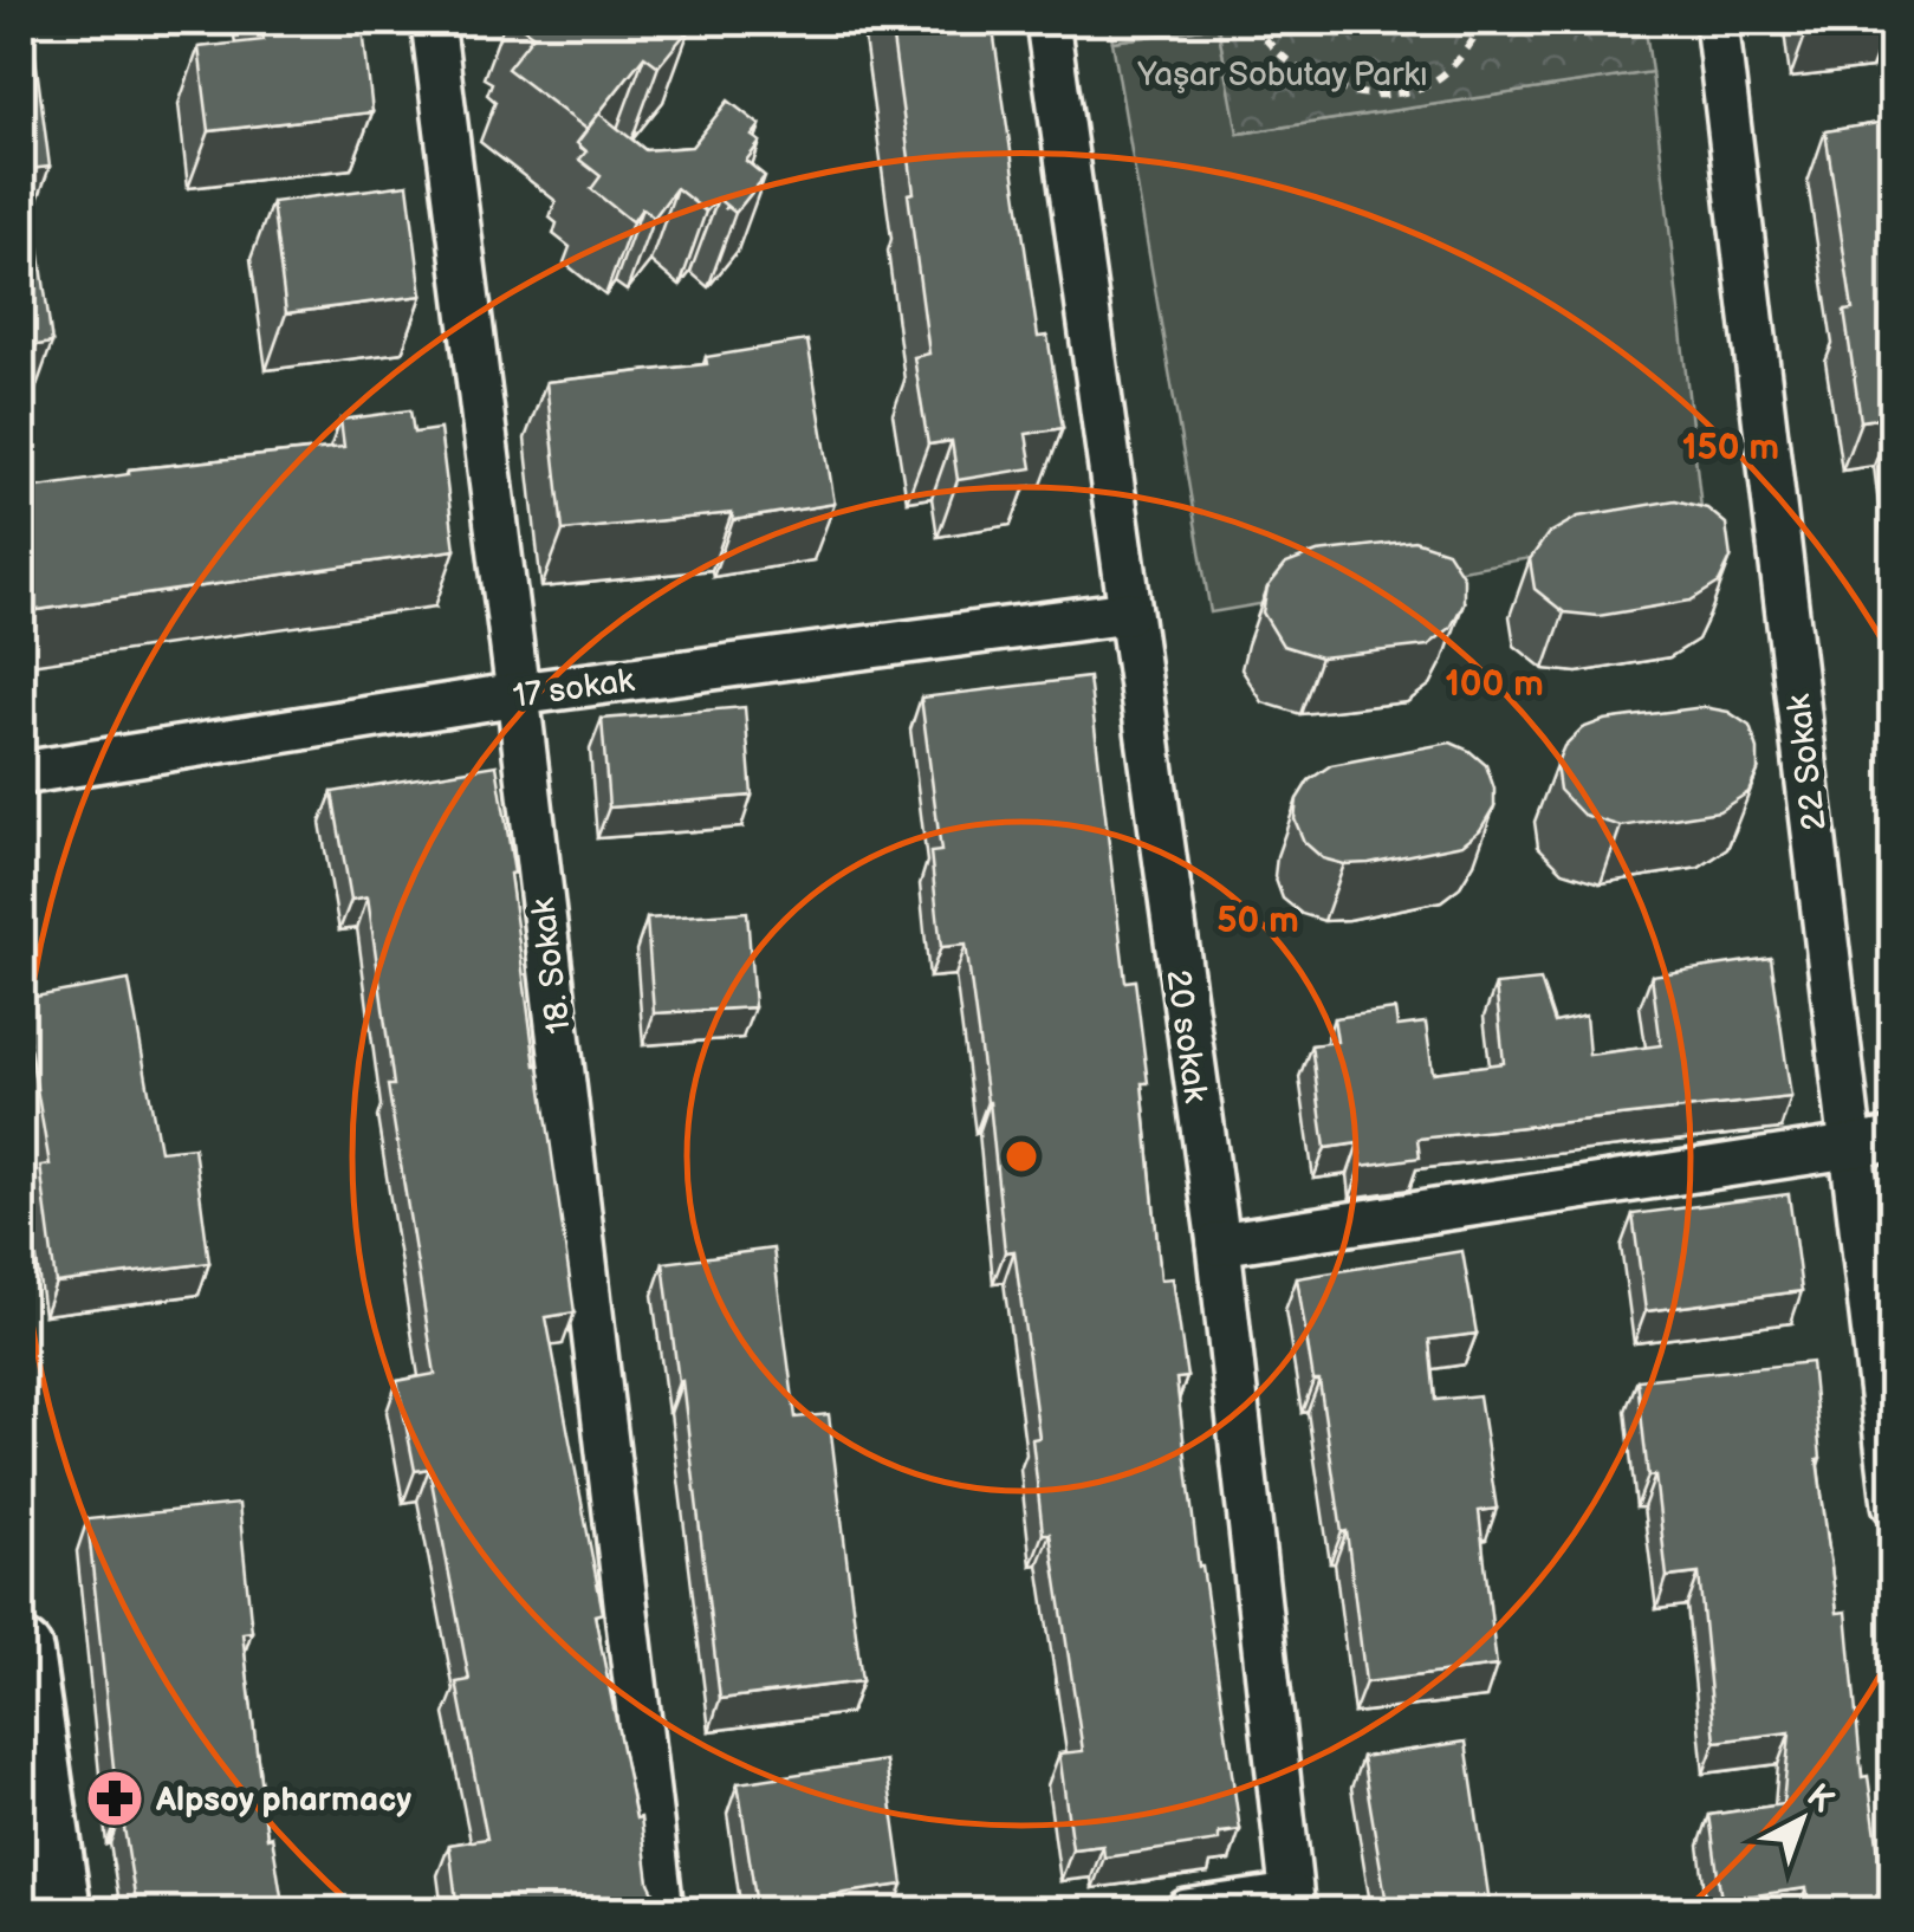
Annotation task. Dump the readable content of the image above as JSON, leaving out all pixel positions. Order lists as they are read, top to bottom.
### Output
{
  "streets": {
    "street": [
      "17 sokak",
      "22 Sokak",
      "18. Sokak",
      "20 sokak"
    ]
  },
  "crossings": [
    ["17 sokak", "18. Sokak"],
    ["17 sokak", "20 sokak"]
  ],
  "parks": ["Yaşar Sobutay Parkı"],
  "places": {
    "pharmacy": ["Alpsoy pharmacy"]
  },
  "north": "top right",
  "rings": ["150 m", "100 m", "50 m"]
}
